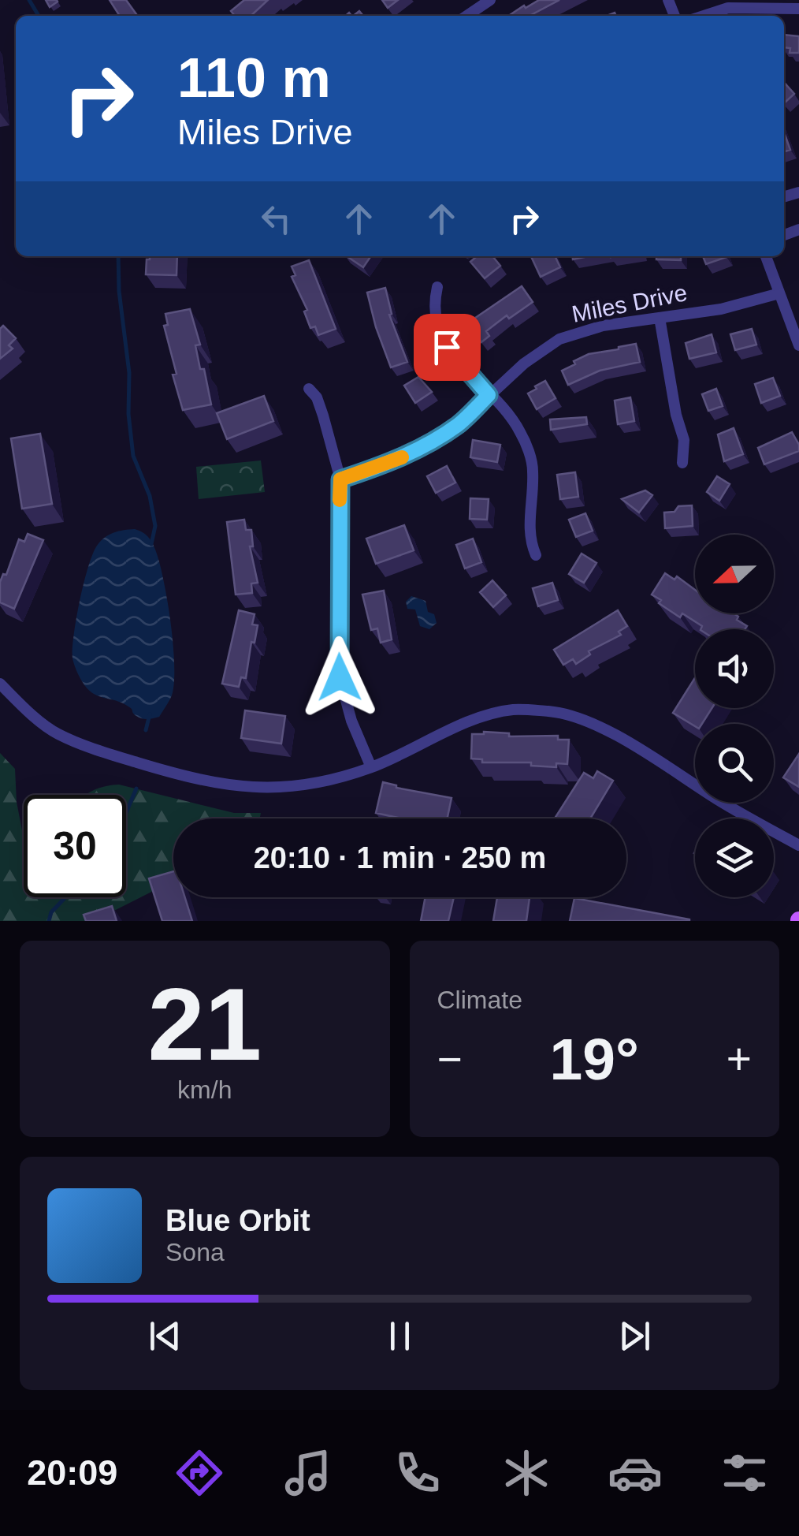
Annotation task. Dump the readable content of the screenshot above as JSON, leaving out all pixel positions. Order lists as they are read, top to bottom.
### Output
{
  "streets": {
    "street": ["Miles Drive"]
  },
  "north": "left",
  "page": {
    "turn": ["110 m", "Miles Drive"],
    "limit": "30",
    "trip": "20:10 · 1 min · 250 m",
    "tile": [
      ["21", "km/h"],
      "Climate"
    ],
    "heat": ["−", "19°", "+"],
    "song": ["Blue Orbit", "Sona"],
    "tabs": "20:09"
  }
}
